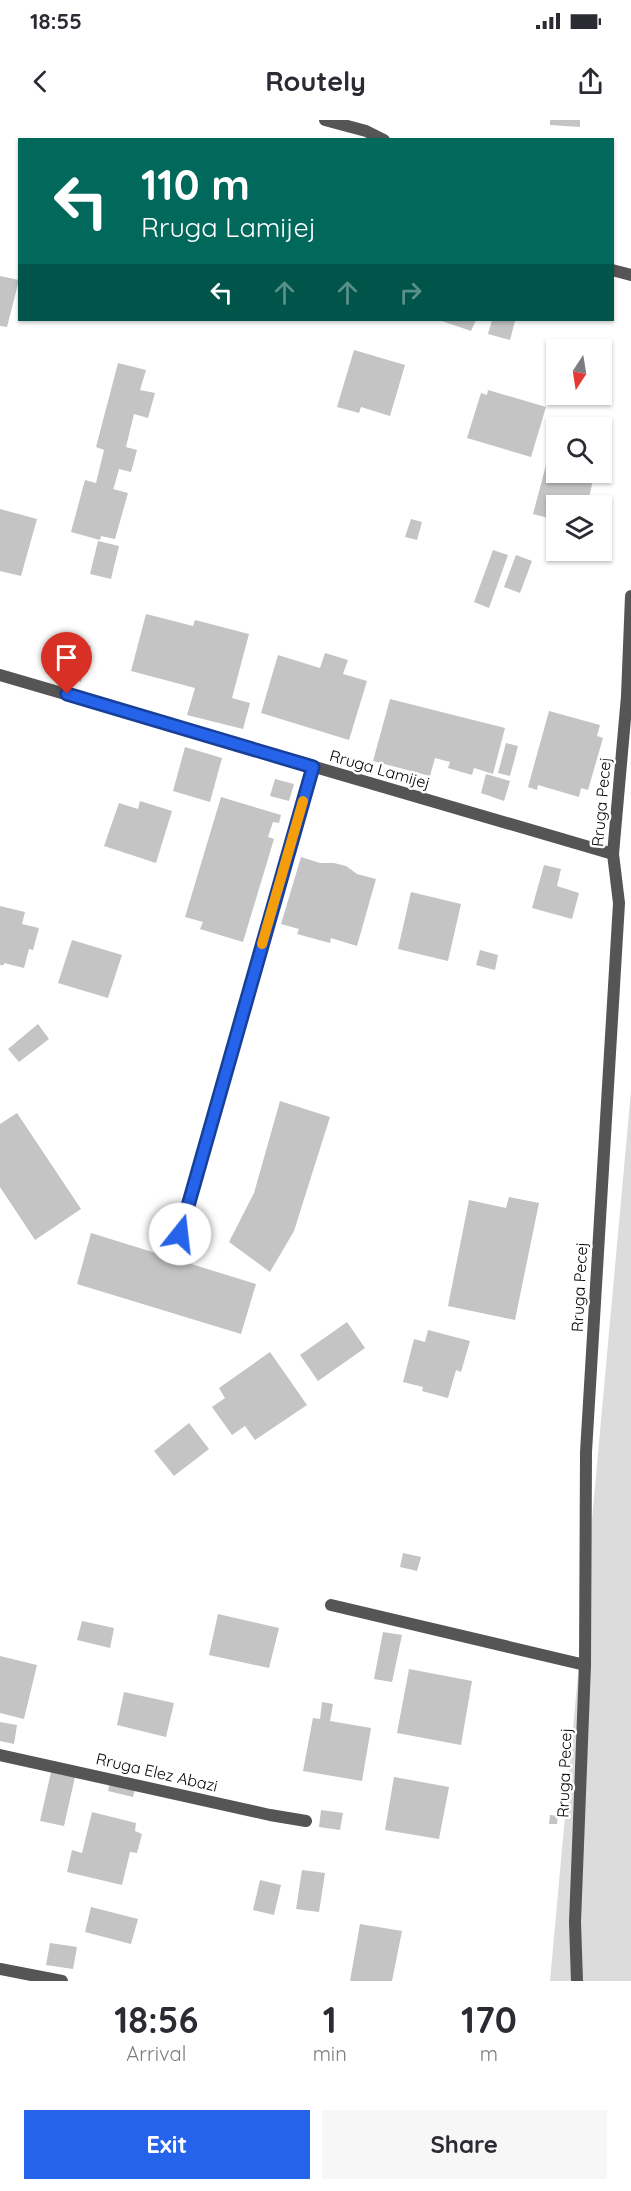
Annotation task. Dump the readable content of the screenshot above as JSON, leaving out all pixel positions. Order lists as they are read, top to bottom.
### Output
{
  "streets": {
    "street": ["Rruga Lamijej", "Rruga Pecej", "Rruga Elez Abazi"]
  },
  "crossings": [
    ["Rruga Lamijej", "Rruga Pecej"]
  ],
  "north": "bottom",
  "page": {
    "status": "18:55",
    "header": "Routely",
    "turn": ["110 m", "Rruga Lamijej"],
    "eta": [
      "18:56",
      "Arrival",
      "1",
      "min",
      "170",
      "m"
    ],
    "buttons": ["Exit", "Share"]
  }
}
